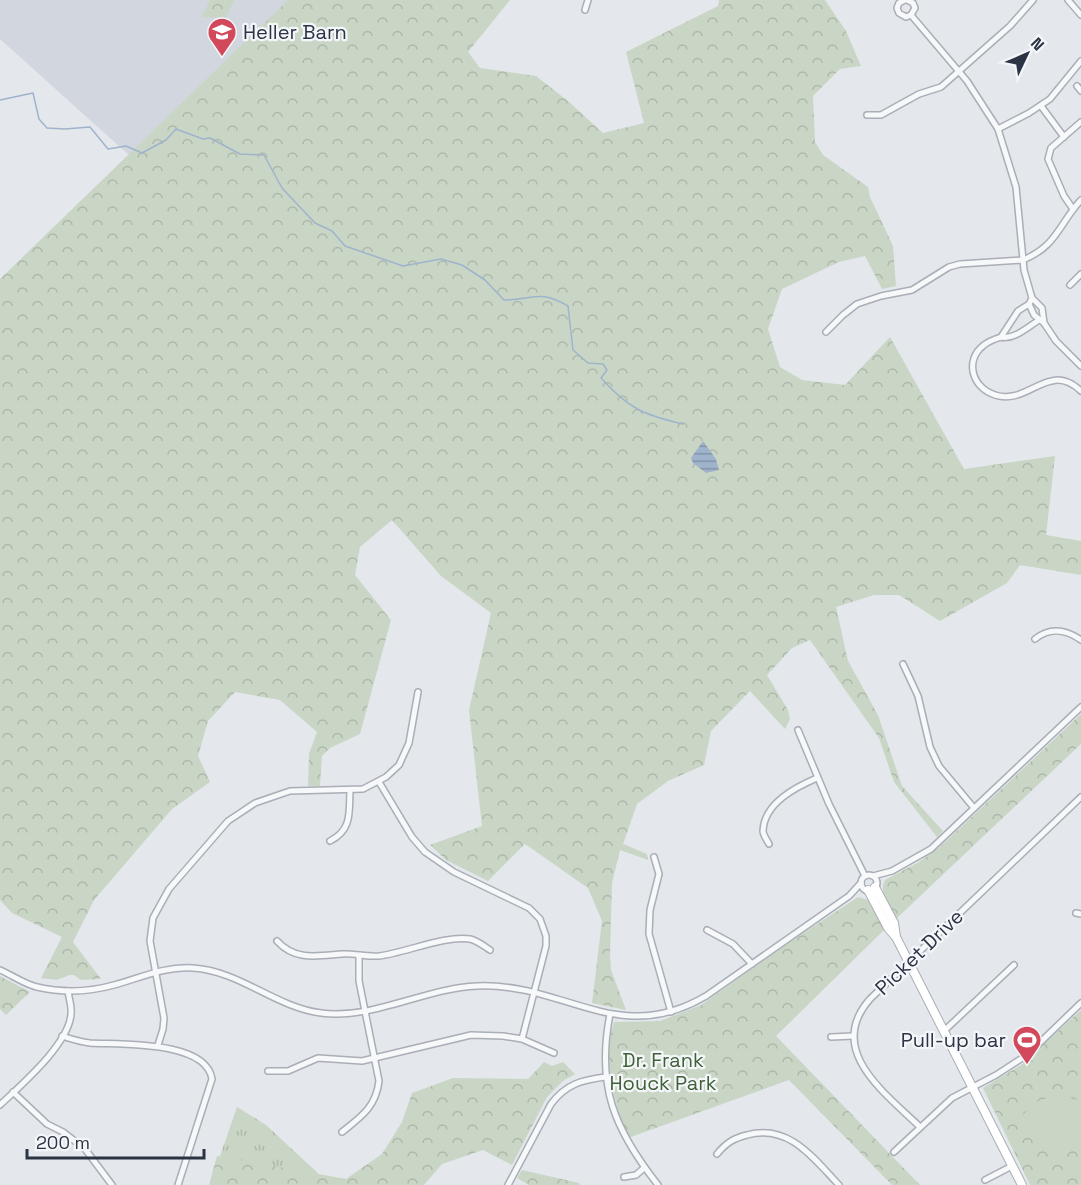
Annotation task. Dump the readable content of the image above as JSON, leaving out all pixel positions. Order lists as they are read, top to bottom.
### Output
{
  "streets": {
    "street": ["Picket Drive"]
  },
  "parks": ["Dr. Frank Houck Park"],
  "places": {
    "school or university": ["Heller Barn"],
    "sports": ["Pull-up bar"]
  },
  "scale_bar": "200 m",
  "north": "top right"
}
